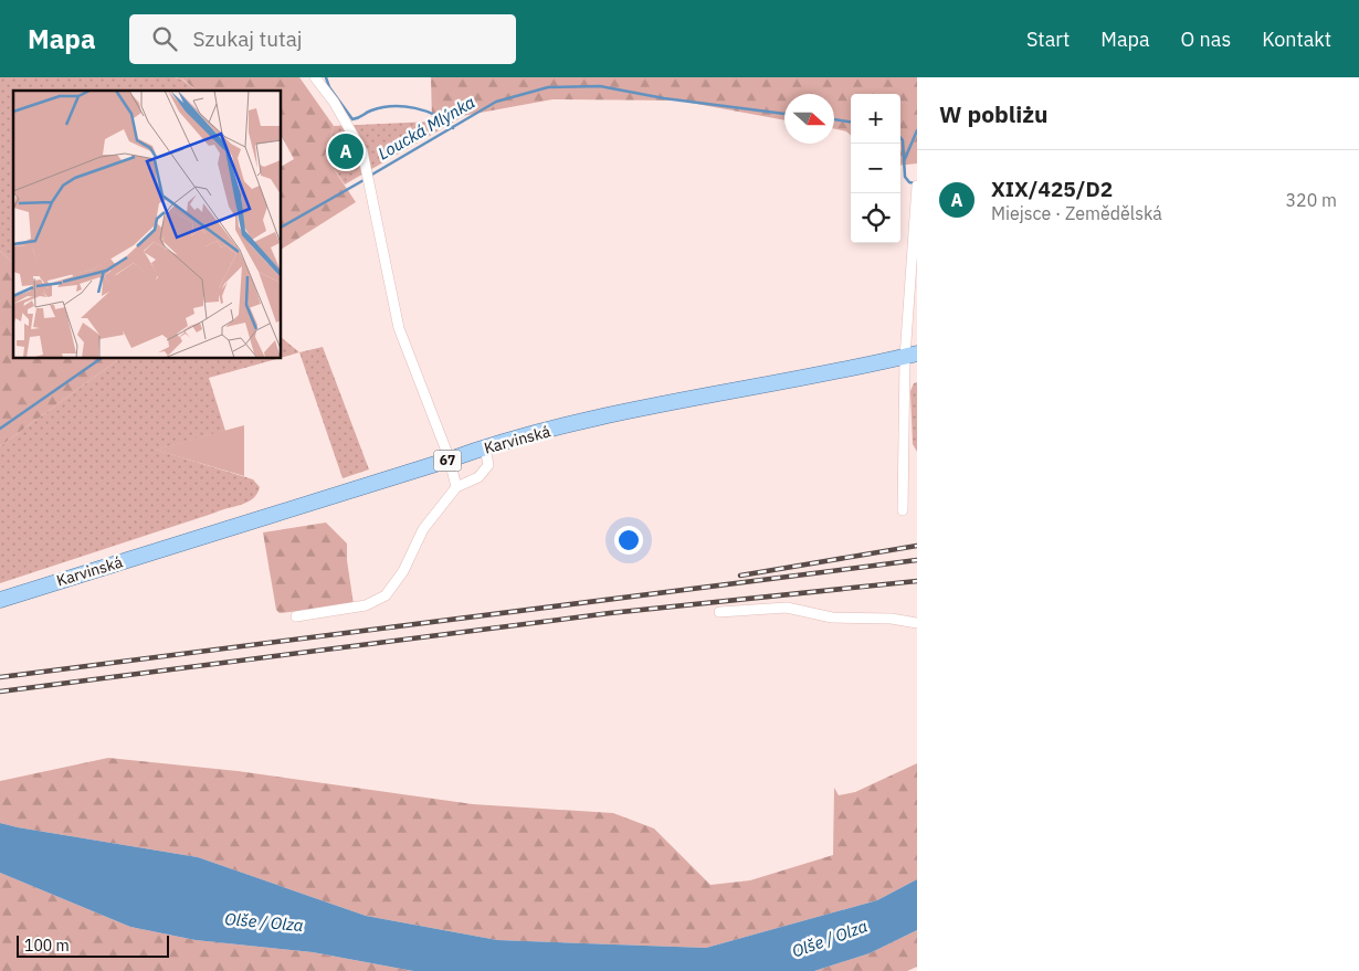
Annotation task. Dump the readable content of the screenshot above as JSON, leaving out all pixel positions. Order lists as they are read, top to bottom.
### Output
{
  "streets": {
    "main road": ["Karvinská", "67"]
  },
  "water": ["Loucká Mlýnka", "Olše / Olza"],
  "scale_bar": "100 m",
  "north": "right",
  "page": {
    "header": "Mapa",
    "search": "Szukaj tutaj",
    "nav": [
      "Start",
      "Mapa",
      "O nas",
      "Kontakt"
    ],
    "heading": "W pobliżu",
    "map_buttons": ["+", "−"],
    "pins": "A",
    "list": [
      {
        "mark": "A",
        "name": "XIX/425/D2",
        "note": "Miejsce · Zemědělská",
        "value": "320 m"
      }
    ],
    "scale": "100 m"
  }
}
